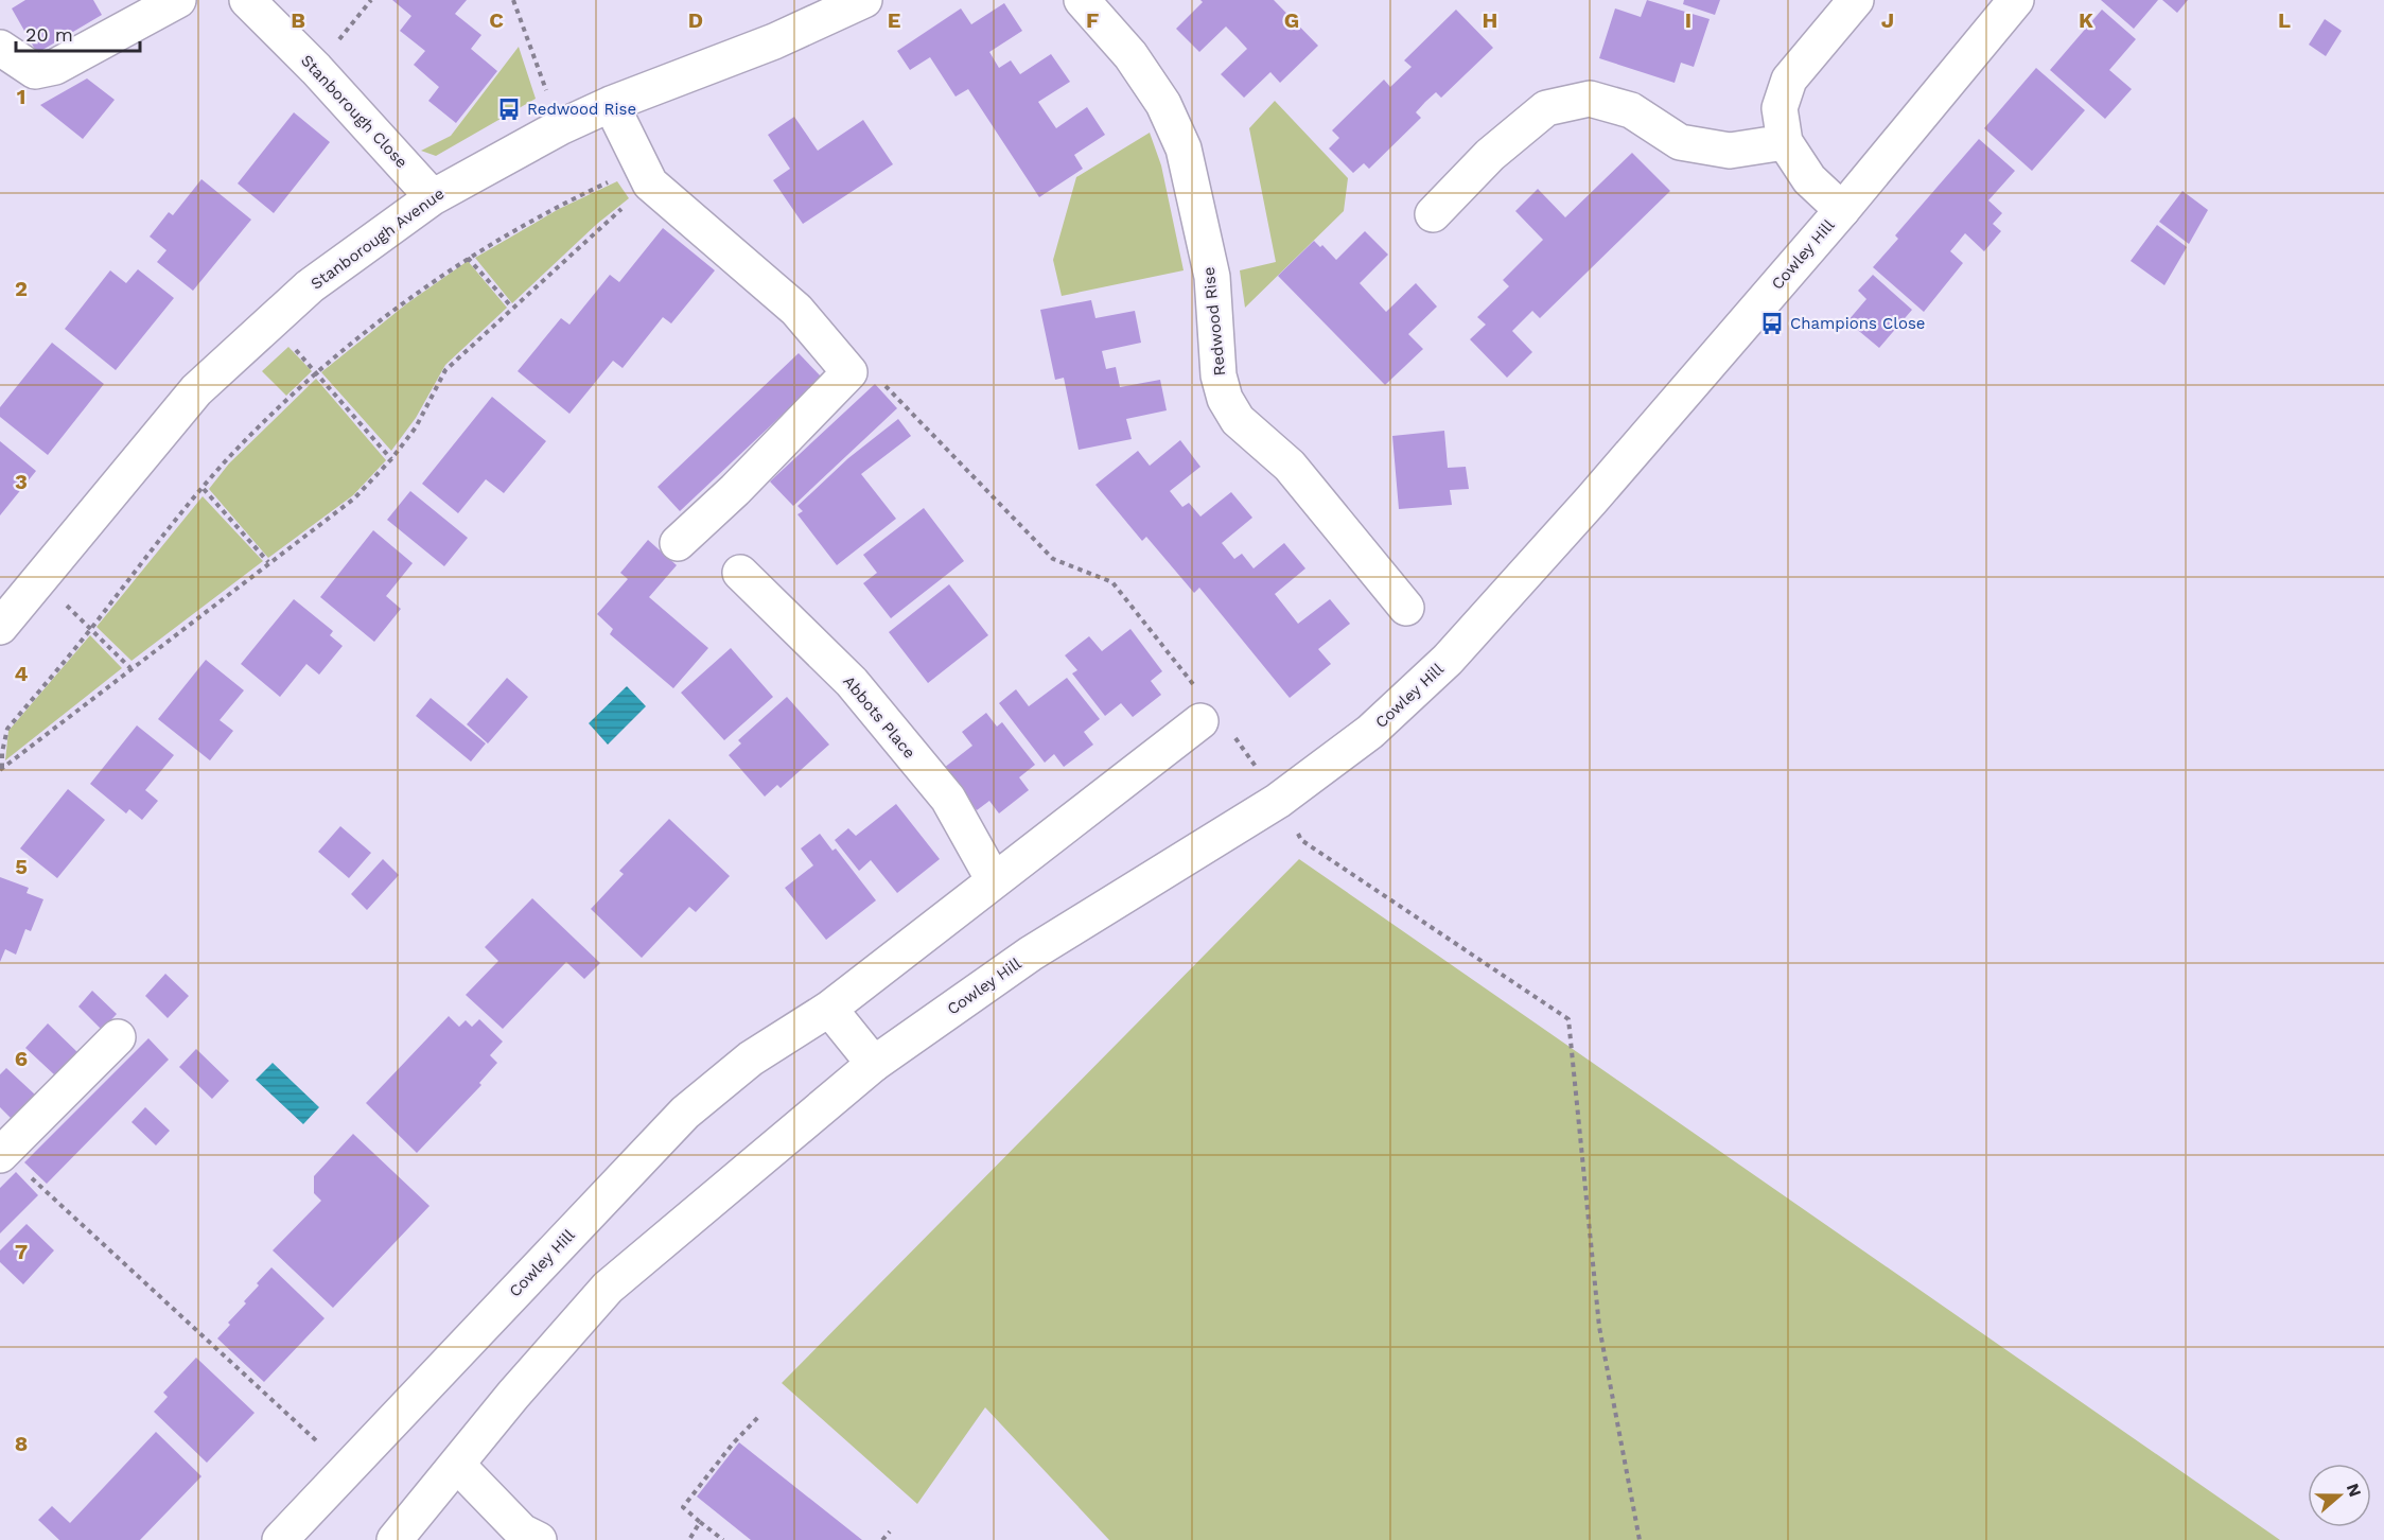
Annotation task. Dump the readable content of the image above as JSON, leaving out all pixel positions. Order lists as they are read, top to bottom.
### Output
{
  "streets": {
    "street": [
      "Stanborough Close",
      "Stanborough Avenue",
      "Cowley Hill",
      "Redwood Rise",
      "Abbots Place"
    ]
  },
  "crossings": [
    ["Stanborough Close", "Stanborough Avenue"]
  ],
  "places": {
    "bus stop": ["Redwood Rise", "Champions Close"]
  },
  "scale_bar": "20 m",
  "north": "right",
  "grid": {
    "columns": [
      "B",
      "C",
      "D",
      "E",
      "F",
      "G",
      "H",
      "I",
      "J",
      "K",
      "L"
    ],
    "rows": [
      "1",
      "2",
      "3",
      "4",
      "5",
      "6",
      "7",
      "8"
    ]
  }
}
